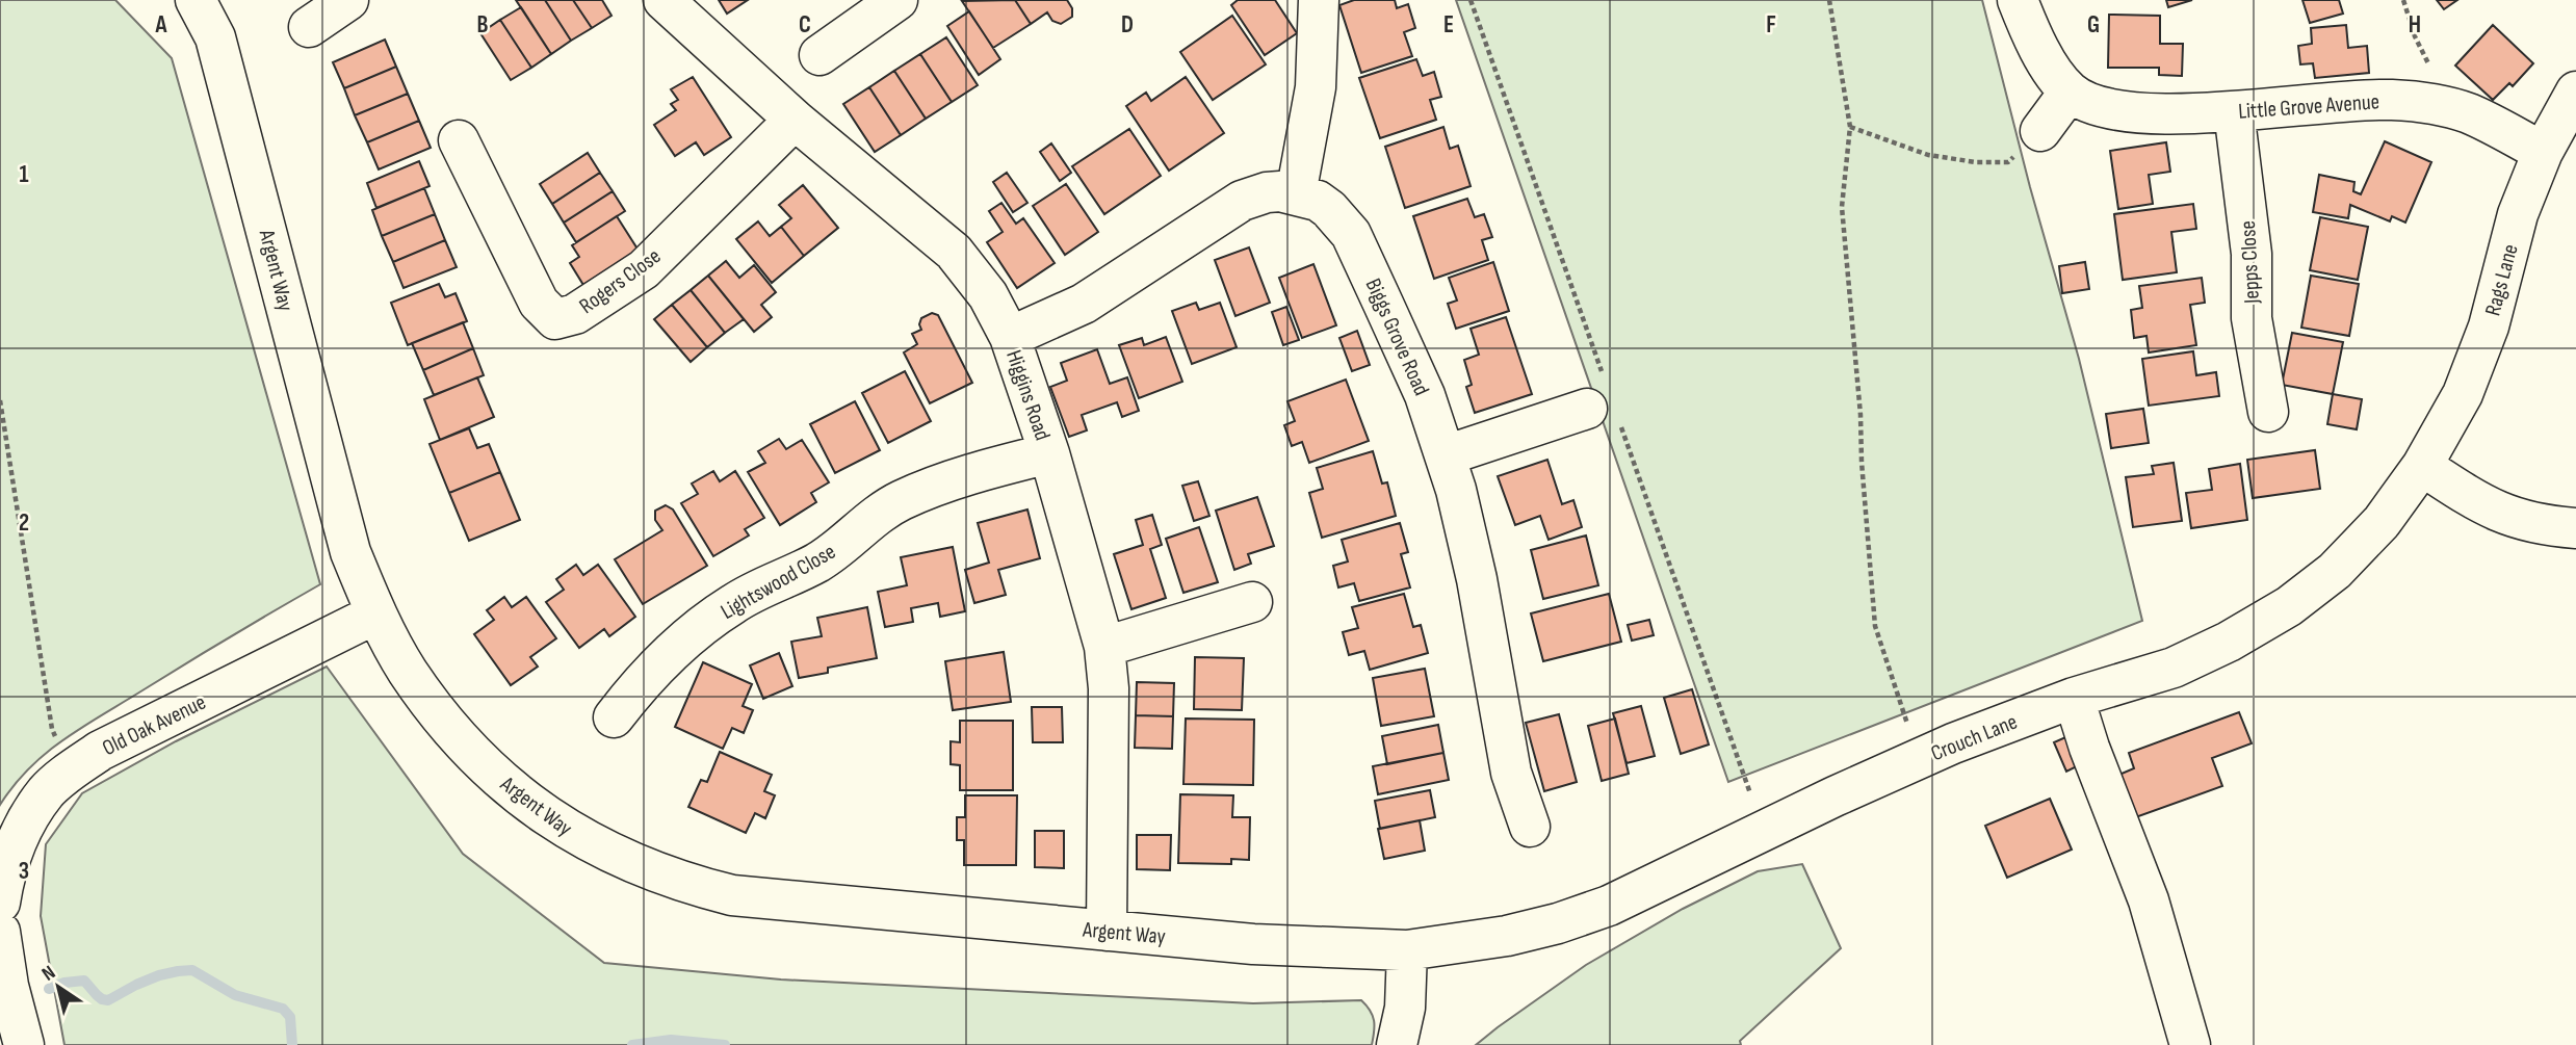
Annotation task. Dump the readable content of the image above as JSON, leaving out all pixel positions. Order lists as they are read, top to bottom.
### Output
{
  "streets": {
    "street": [
      "Little Grove Avenue",
      "Jepps Close",
      "Argent Way",
      "Rags Lane",
      "Rogers Close",
      "Biggs Grove Road",
      "Higgins Road",
      "Lightswood Close",
      "Old Oak Avenue",
      "Crouch Lane"
    ]
  },
  "crossings": [
    ["Little Grove Avenue", "Jepps Close"],
    ["Little Grove Avenue", "Rags Lane"],
    ["Argent Way", "Higgins Road"],
    ["Argent Way", "Old Oak Avenue"],
    ["Argent Way", "Crouch Lane"],
    ["Rags Lane", "Crouch Lane"],
    ["Rogers Close", "Higgins Road"],
    ["Biggs Grove Road", "Higgins Road"],
    ["Higgins Road", "Lightswood Close"]
  ],
  "north": "top left",
  "grid": {
    "columns": [
      "A",
      "B",
      "C",
      "D",
      "E",
      "F",
      "G",
      "H"
    ],
    "rows": ["1", "2", "3"]
  }
}
